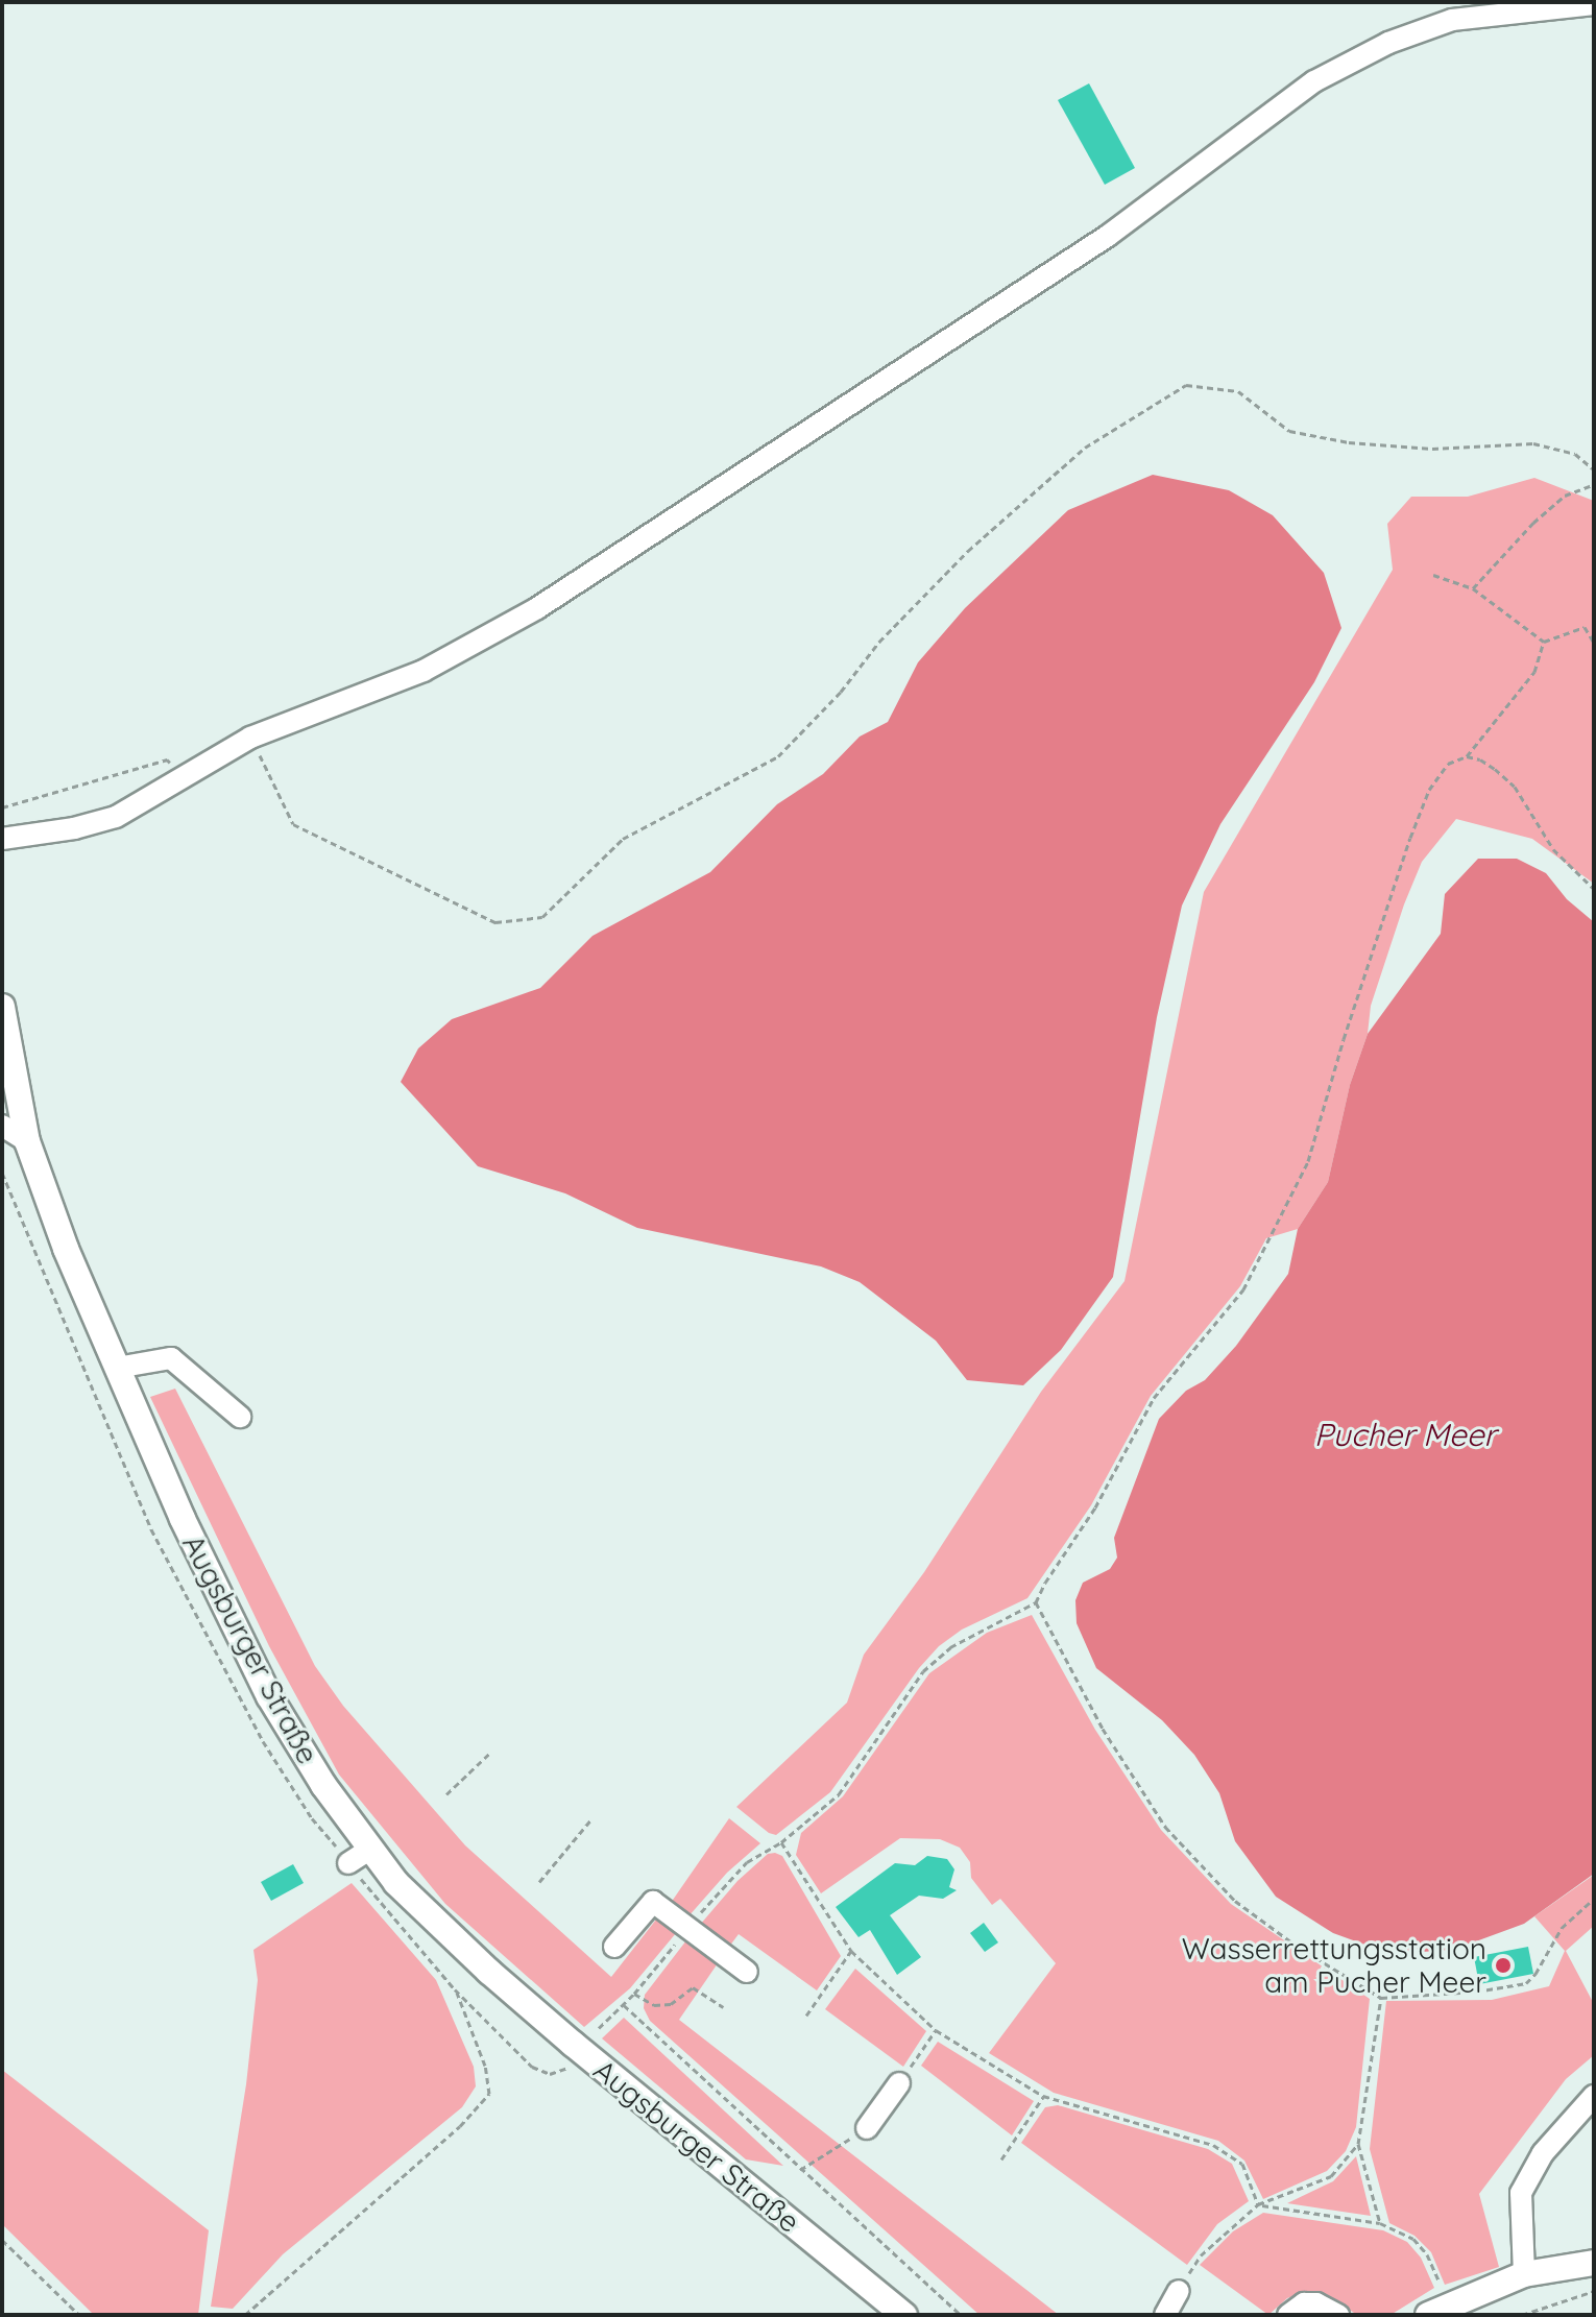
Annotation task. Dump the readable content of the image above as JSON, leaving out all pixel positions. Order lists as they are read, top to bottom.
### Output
{
  "streets": {
    "main road": ["Augsburger Straße"]
  },
  "water": ["Pucher Meer"],
  "places": ["Wasserrettungsstation am Pucher Meer"]
}
